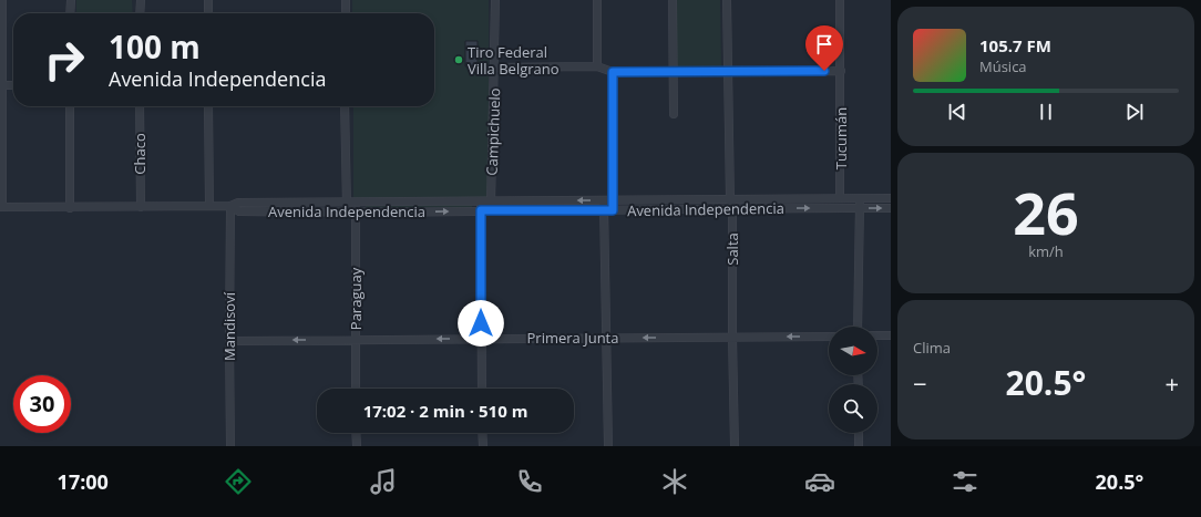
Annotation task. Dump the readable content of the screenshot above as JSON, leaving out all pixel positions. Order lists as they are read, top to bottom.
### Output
{
  "streets": {
    "street": [
      "Campichuelo",
      "Tucumán",
      "Chaco",
      "Avenida Independencia",
      "Salta",
      "Paraguay",
      "Mandisoví",
      "Primera Junta"
    ]
  },
  "crossings": [
    ["Campichuelo", "Avenida Independencia"],
    ["Tucumán", "Avenida Independencia"],
    ["Chaco", "Avenida Independencia"],
    ["Avenida Independencia", "Salta"],
    ["Avenida Independencia", "Paraguay"],
    ["Avenida Independencia", "Mandisoví"],
    ["Salta", "Primera Junta"],
    ["Paraguay", "Primera Junta"],
    ["Mandisoví", "Primera Junta"]
  ],
  "one_way": ["Primera Junta"],
  "places": ["Tiro Federal Villa Belgrano"],
  "north": "right",
  "page": {
    "turn": ["100 m", "Avenida Independencia"],
    "song": ["105.7 FM", "Música"],
    "tile": [
      ["26", "km/h"],
      "Clima"
    ],
    "heat": ["−", "20.5°", "+"],
    "limit": "30",
    "trip": "17:02 · 2 min · 510 m",
    "tabs": ["17:00", "20.5°"]
  }
}
